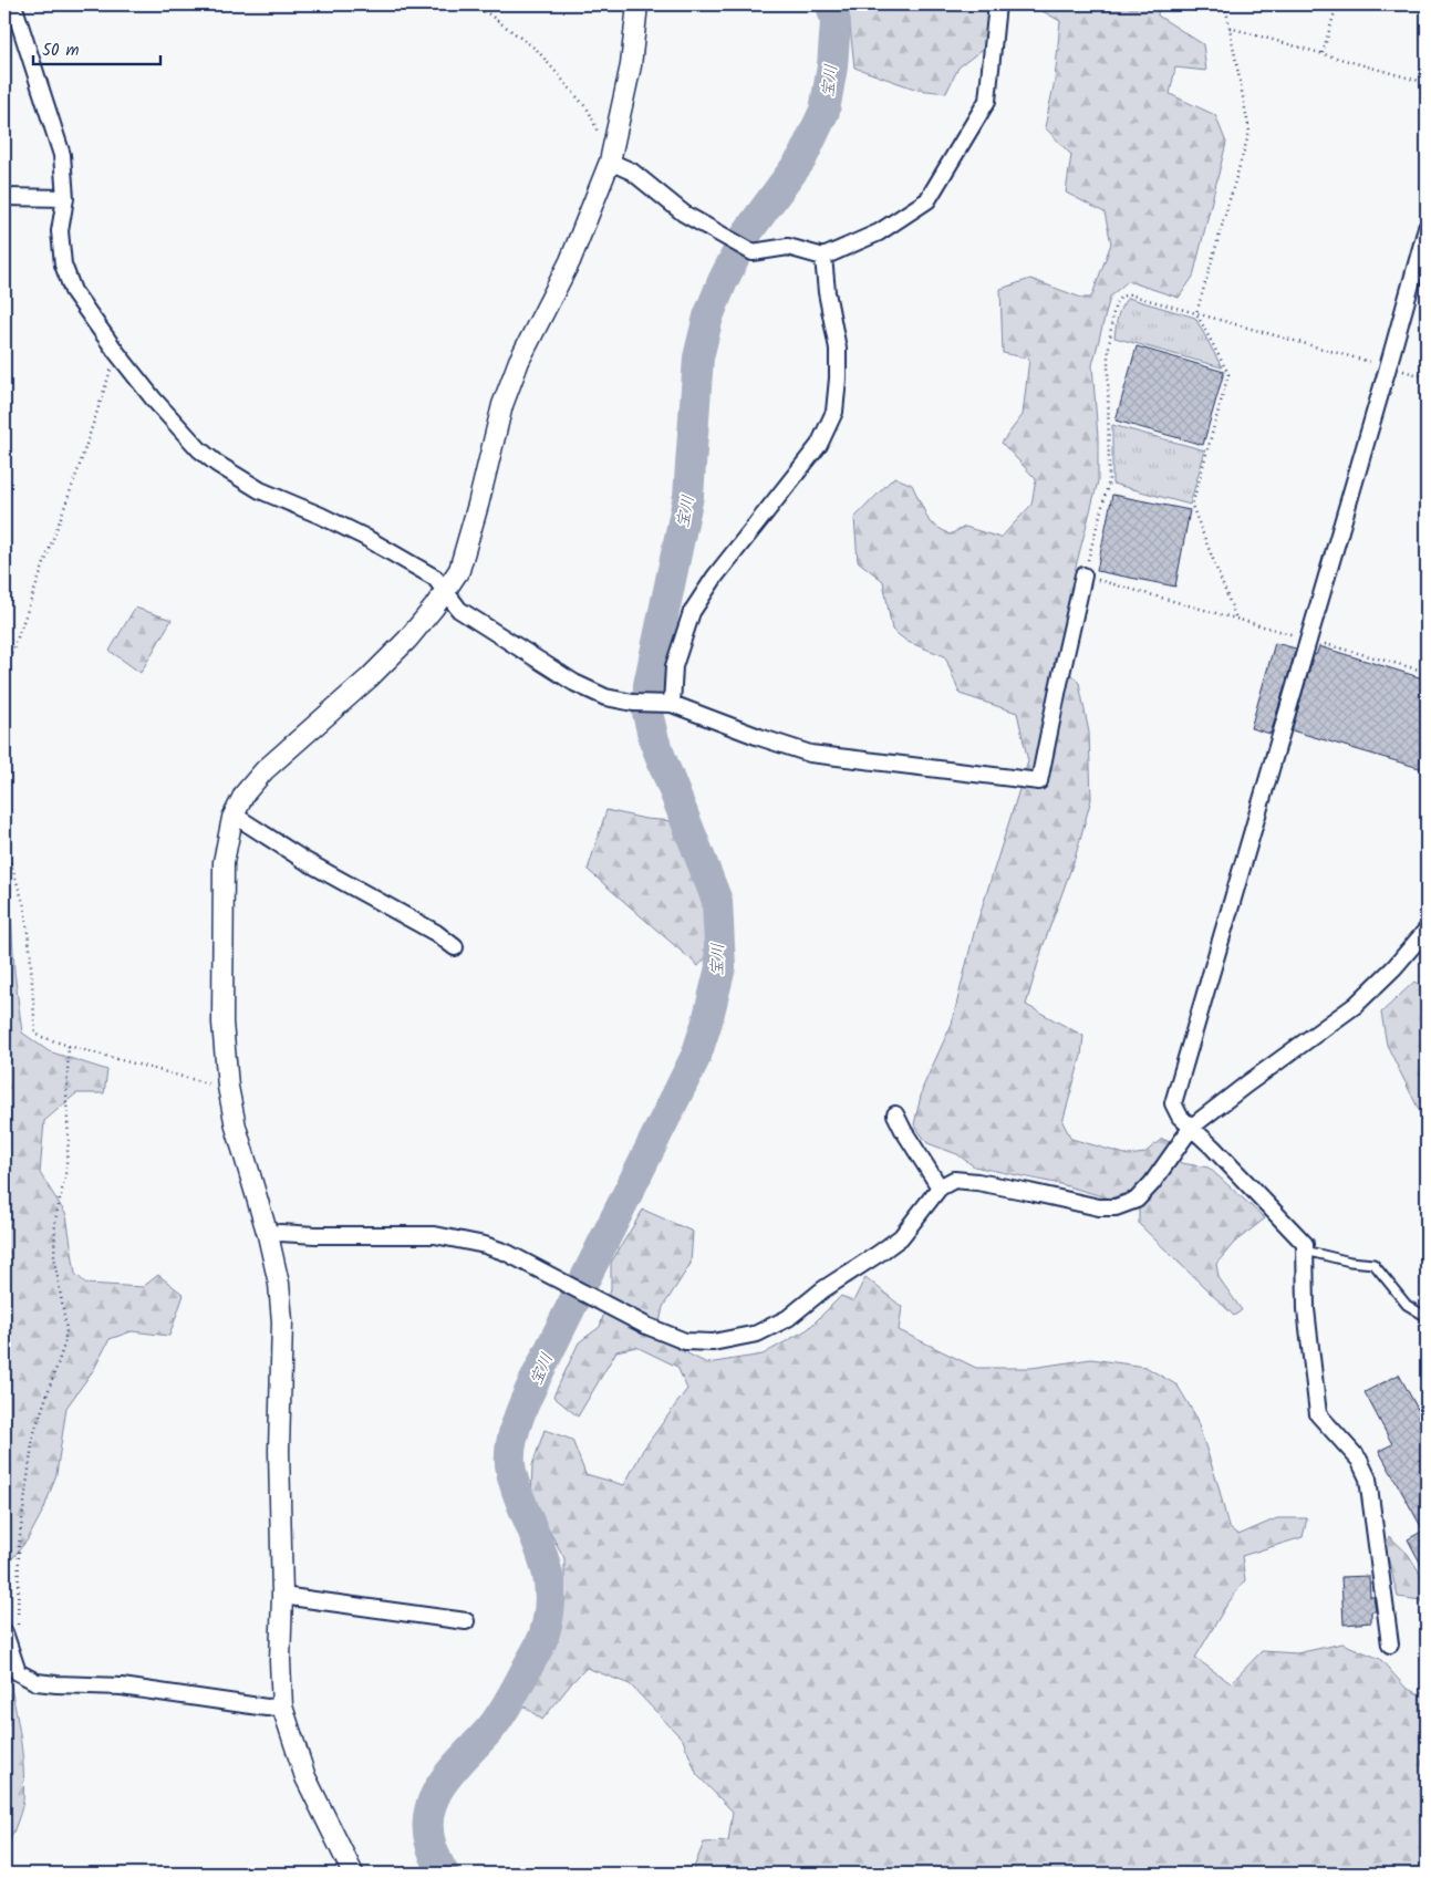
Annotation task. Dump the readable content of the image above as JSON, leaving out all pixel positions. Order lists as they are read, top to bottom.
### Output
{
  "water": ["宝川"],
  "scale_bar": "50 m"
}
